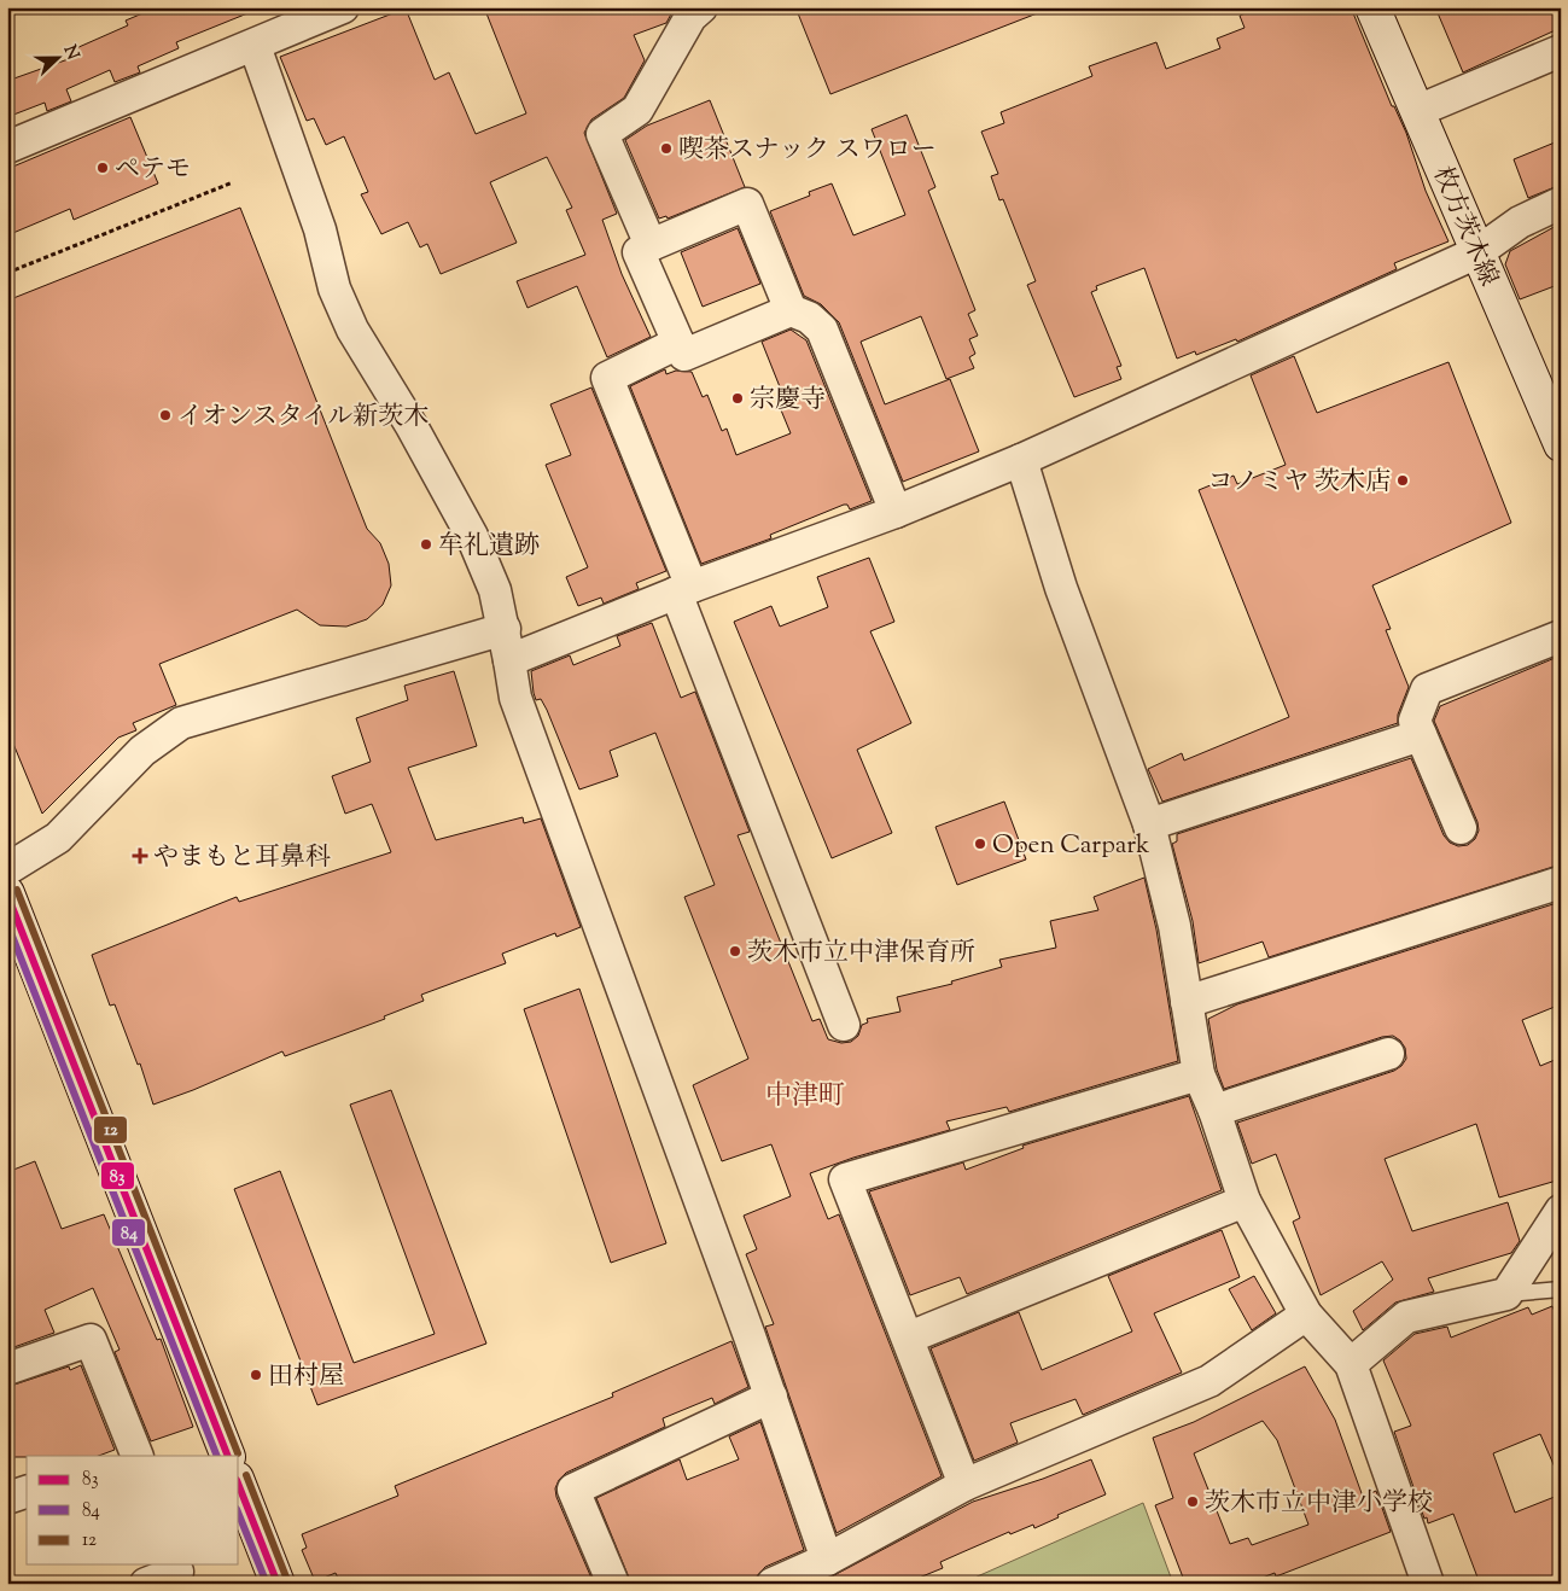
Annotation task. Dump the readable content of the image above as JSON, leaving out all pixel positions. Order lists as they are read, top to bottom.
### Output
{
  "streets": {
    "street": ["枚方茨木線"]
  },
  "districts": ["中津町"],
  "places": {
    "other": [
      "喫茶スナック スワロー",
      "ペテモ",
      "宗慶寺",
      "イオンスタイル新茨木",
      "コノミヤ 茨木店",
      "牟礼遺跡",
      "Open Carpark",
      "茨木市立中津保育所",
      "田村屋",
      "茨木市立中津小学校"
    ],
    "health": ["やまもと耳鼻科"]
  },
  "lines": ["transit line 12", "transit line 83", "transit line 84"],
  "legend": ["83", "84", "12"],
  "north": "right"
}
